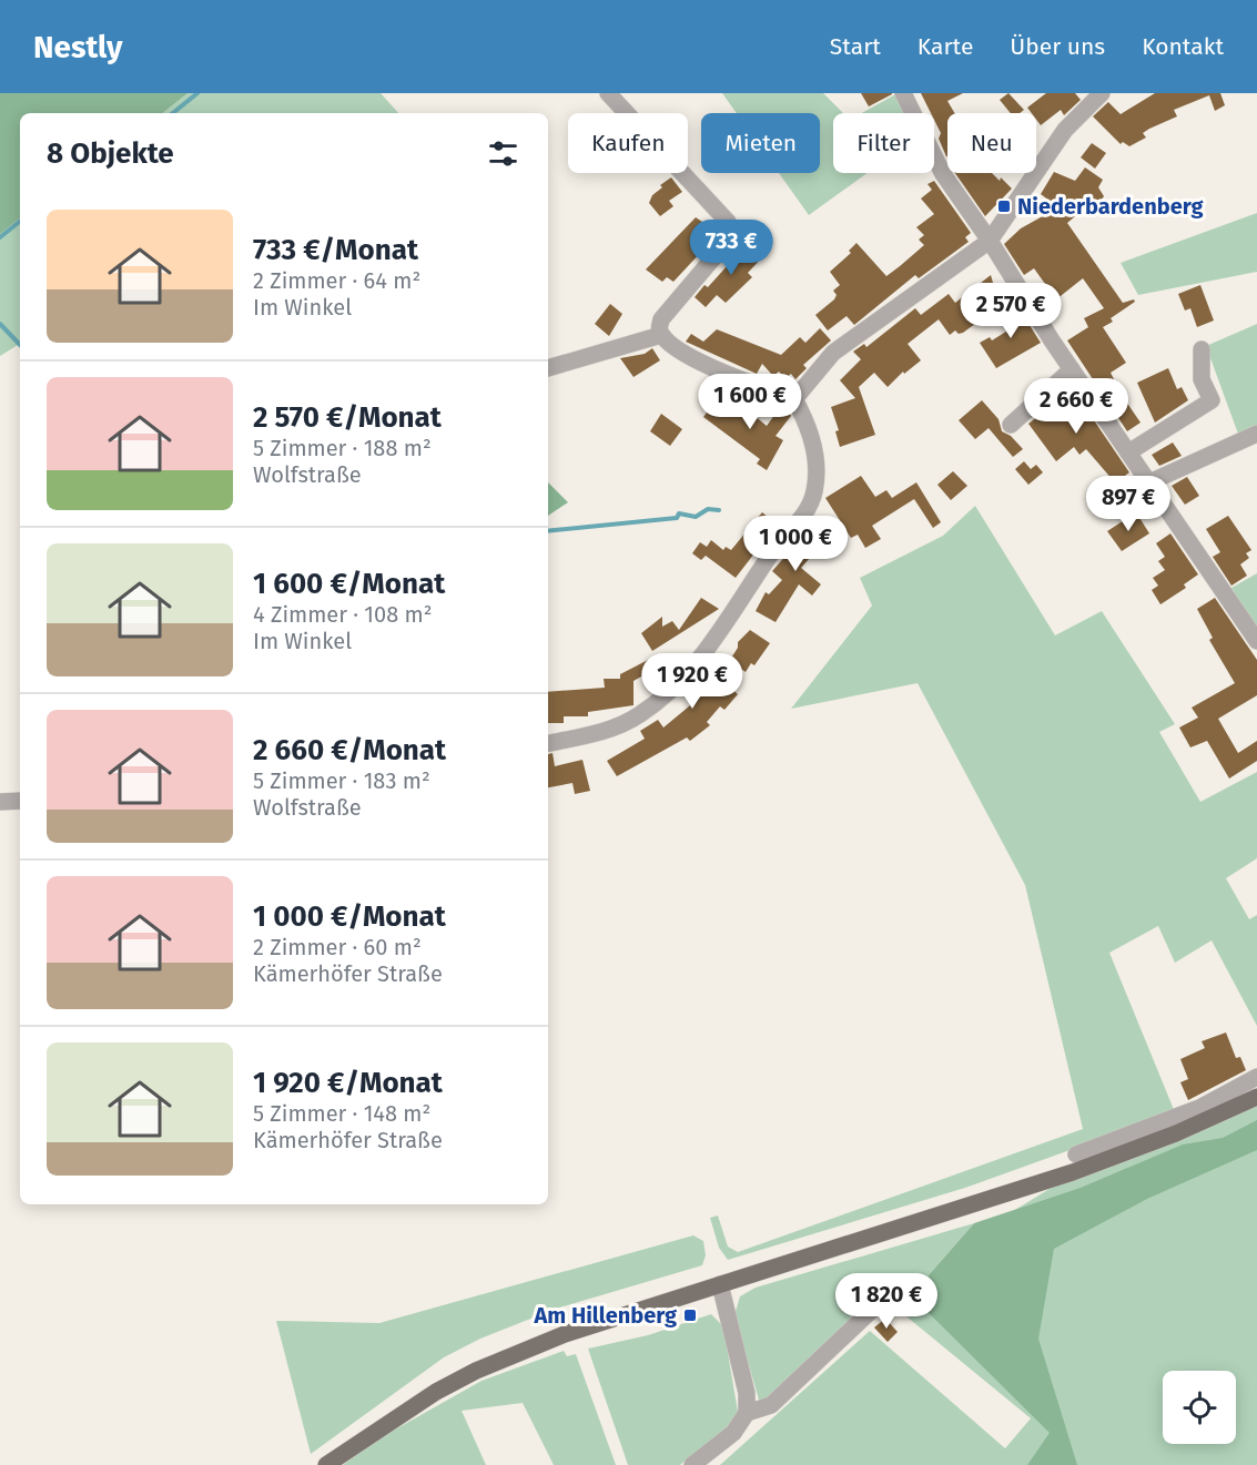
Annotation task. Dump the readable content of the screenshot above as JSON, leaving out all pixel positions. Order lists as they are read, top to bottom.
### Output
{
  "places": {
    "transit": ["Niederbardenberg", "Am Hillenberg"]
  },
  "page": {
    "header": "Nestly",
    "nav": [
      "Start",
      "Karte",
      "Über uns",
      "Kontakt"
    ],
    "chip": [
      "Kaufen",
      "Mieten",
      "Filter",
      "Neu"
    ],
    "heading": "8 Objekte",
    "list": [
      {
        "name": "733 €/Monat",
        "note": "2 Zimmer · 64 m² · Im Winkel"
      },
      {
        "name": "2 570 €/Monat",
        "note": "5 Zimmer · 188 m² · Wolfstraße"
      },
      {
        "name": "1 600 €/Monat",
        "note": "4 Zimmer · 108 m² · Im Winkel"
      },
      {
        "name": "2 660 €/Monat",
        "note": "5 Zimmer · 183 m² · Wolfstraße"
      },
      {
        "name": "1 000 €/Monat",
        "note": "2 Zimmer · 60 m² · Kämerhöfer Straße"
      },
      {
        "name": "1 920 €/Monat",
        "note": "5 Zimmer · 148 m² · Kämerhöfer Straße"
      }
    ],
    "price": [
      "733 €",
      "2 570 €",
      "1 600 €",
      "2 660 €",
      "897 €",
      "1 000 €",
      "1 920 €",
      "1 820 €"
    ]
  }
}
